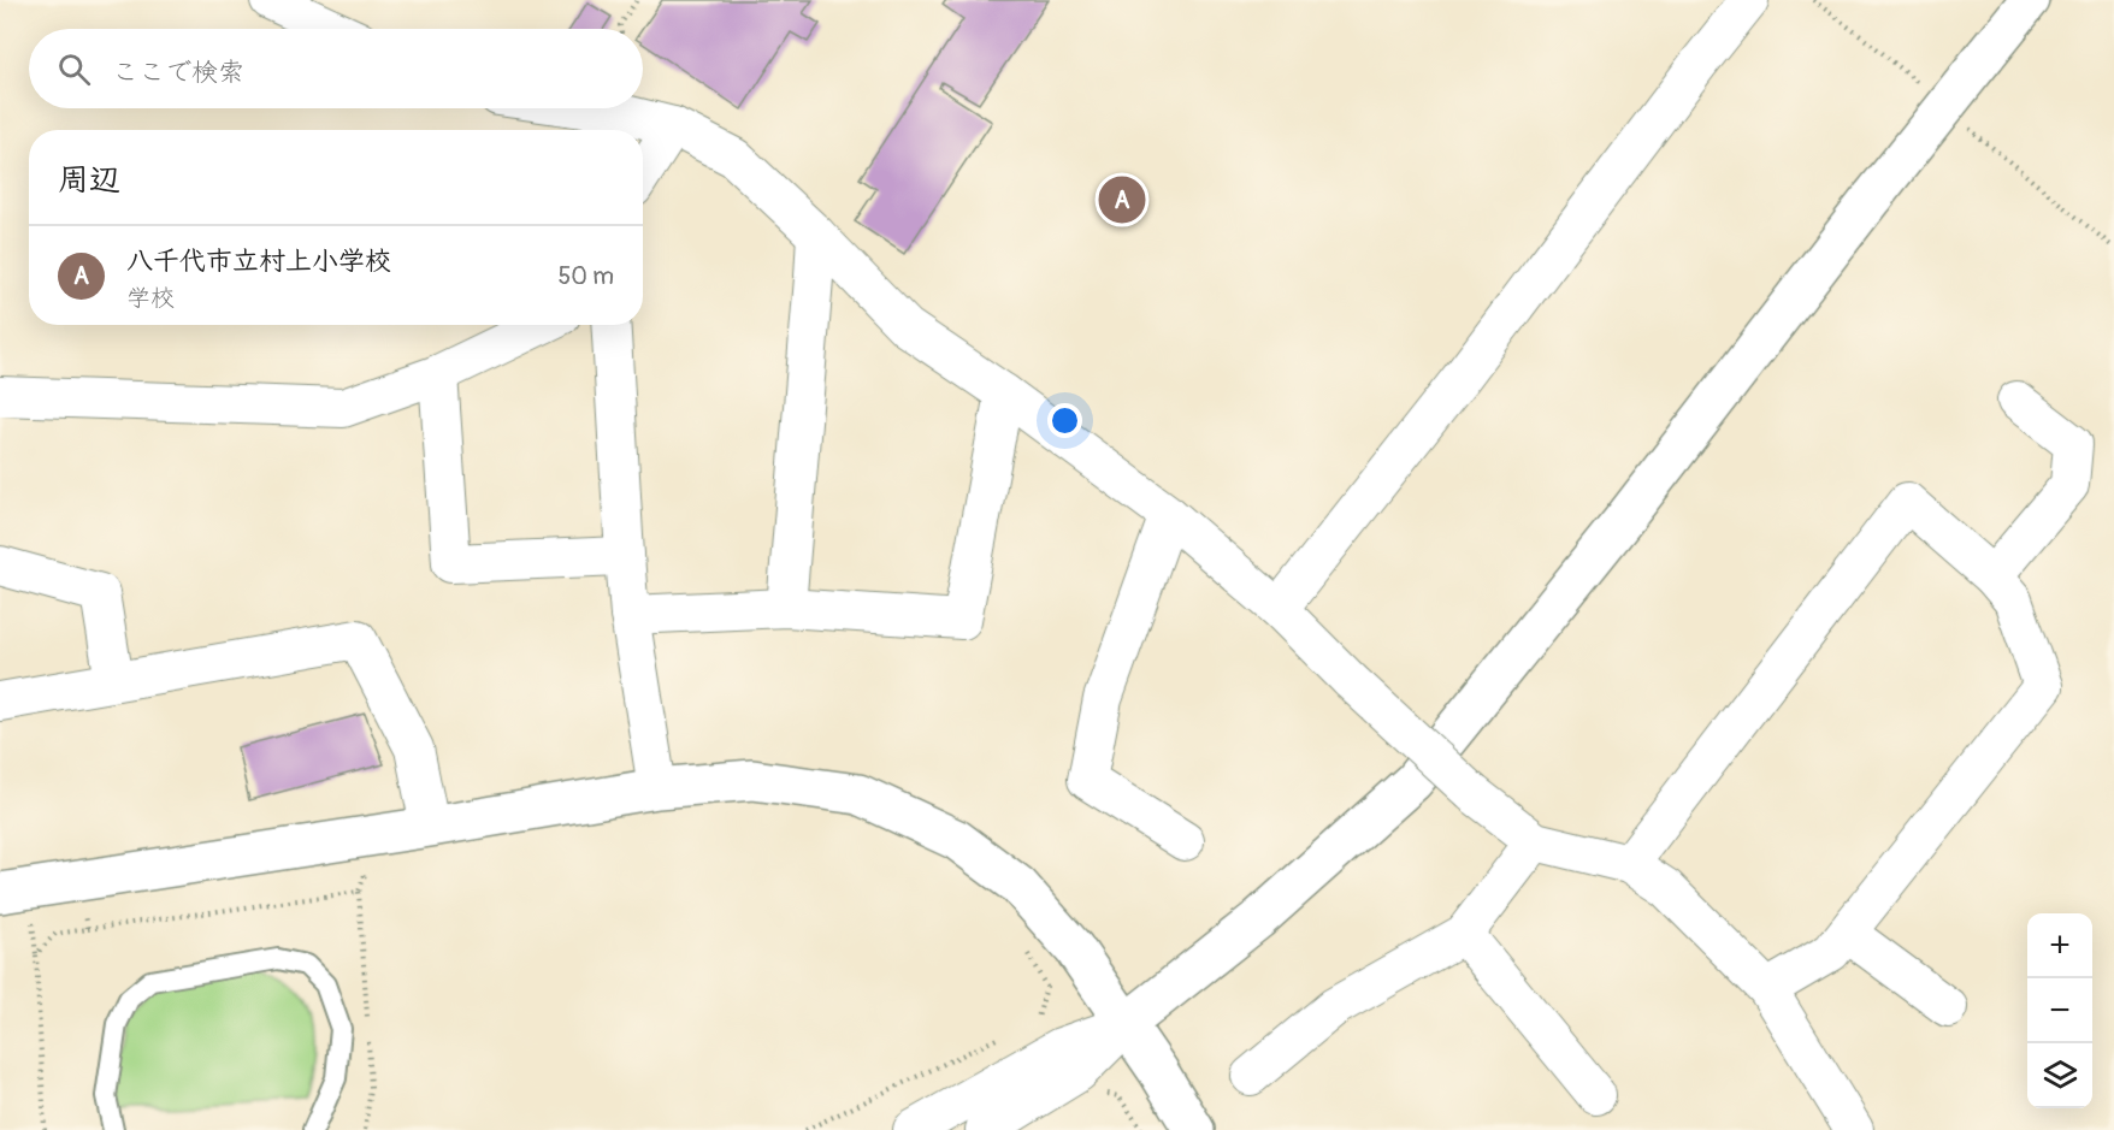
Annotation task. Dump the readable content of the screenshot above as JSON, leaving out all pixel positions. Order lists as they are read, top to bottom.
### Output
{
  "page": {
    "search": "ここで検索",
    "heading": "周辺",
    "pins": "A",
    "list": [
      {
        "mark": "A",
        "name": "八千代市立村上小学校",
        "note": "学校",
        "value": "50 m"
      }
    ],
    "map_buttons": ["+", "−"]
  }
}
